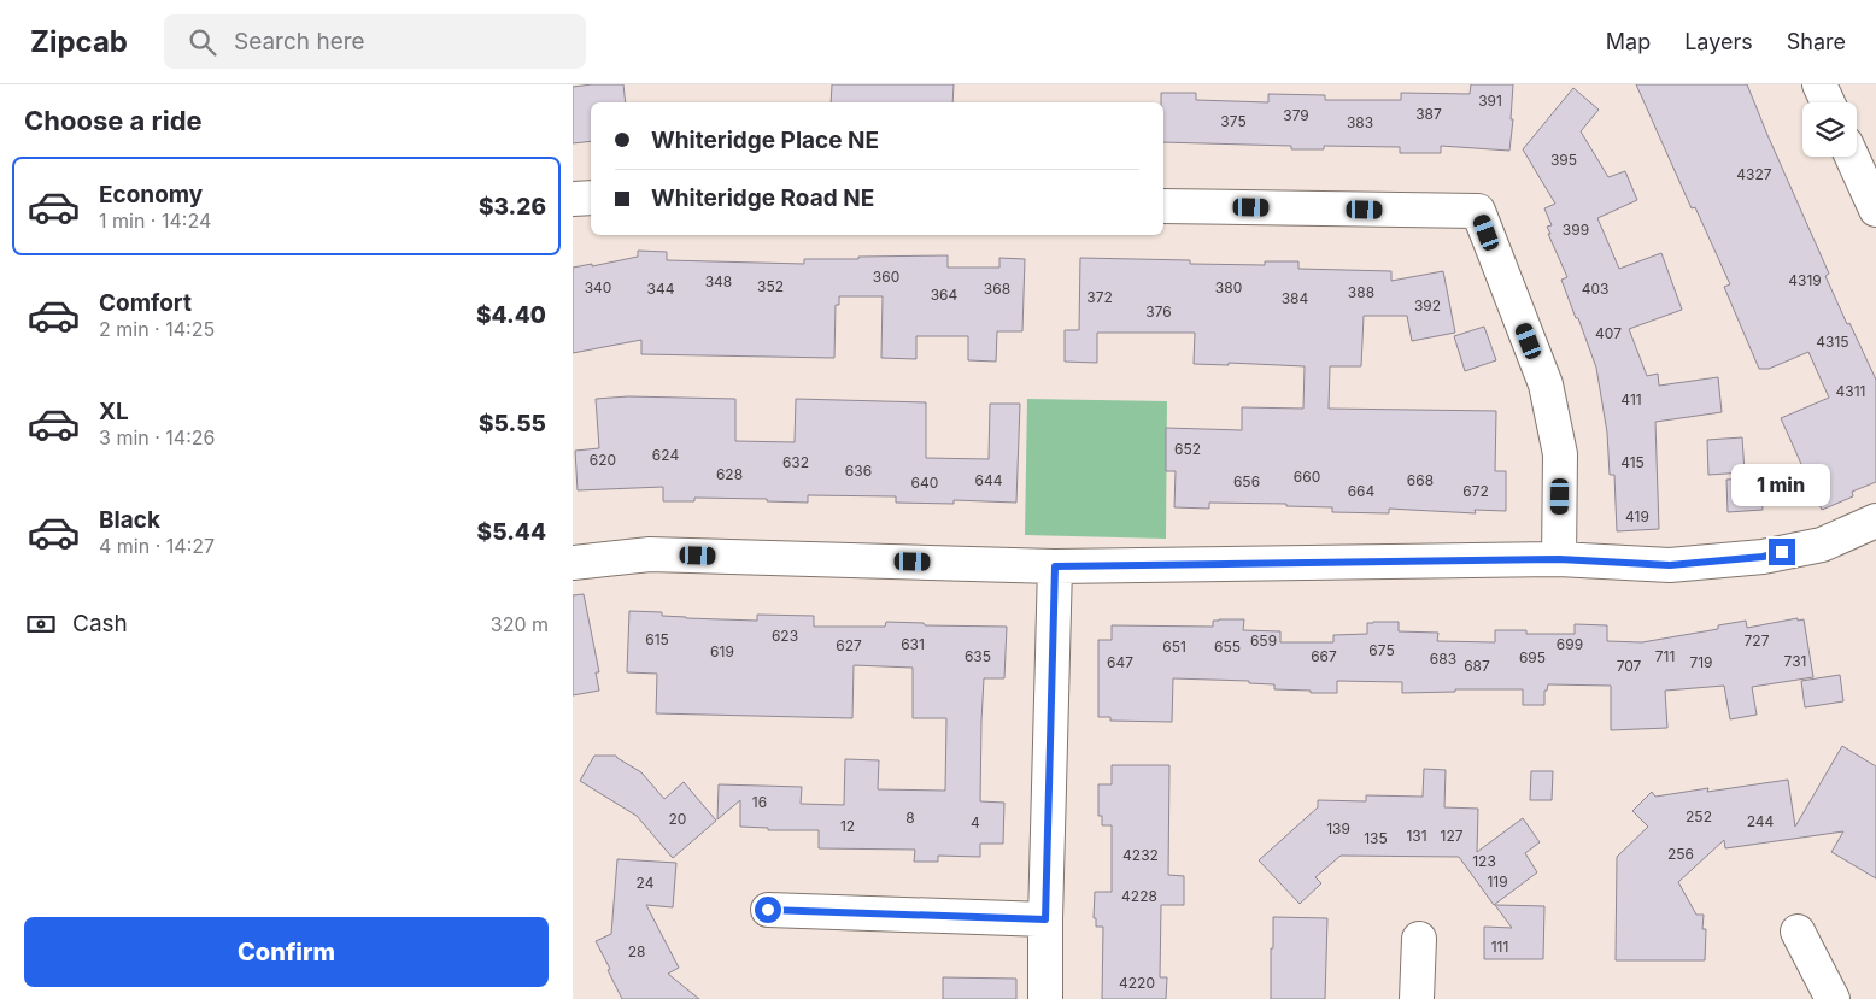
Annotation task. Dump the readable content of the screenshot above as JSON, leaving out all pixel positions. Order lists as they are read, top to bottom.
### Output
{
  "house_numbers": [
    "391",
    "387",
    "379",
    "375",
    "383",
    "395",
    "4327",
    "399",
    "360",
    "4319",
    "348",
    "352",
    "340",
    "380",
    "344",
    "368",
    "403",
    "388",
    "364",
    "372",
    "384",
    "392",
    "376",
    "407",
    "4315",
    "4311",
    "411",
    "652",
    "624",
    "620",
    "632",
    "415",
    "636",
    "628",
    "660",
    "644",
    "668",
    "656",
    "640",
    "664",
    "672",
    "419",
    "623",
    "615",
    "659",
    "727",
    "631",
    "699",
    "627",
    "651",
    "655",
    "675",
    "619",
    "635",
    "667",
    "711",
    "695",
    "683",
    "731",
    "647",
    "719",
    "687",
    "707",
    "16",
    "252",
    "8",
    "20",
    "244",
    "4",
    "12",
    "139",
    "131",
    "127",
    "135",
    "256",
    "4232",
    "123",
    "119",
    "24",
    "4228",
    "111",
    "28",
    "4220"
  ],
  "page": {
    "header": "Zipcab",
    "search": "Search here",
    "nav": ["Map", "Layers", "Share"],
    "heading": "Choose a ride",
    "banner": ["Whiteridge Place NE", "Whiteridge Road NE"],
    "list": [
      {
        "name": "Economy",
        "note": "1 min · 14:24",
        "value": "$3.26"
      },
      {
        "name": "Comfort",
        "note": "2 min · 14:25",
        "value": "$4.40"
      },
      {
        "name": "XL",
        "note": "3 min · 14:26",
        "value": "$5.55"
      },
      {
        "name": "Black",
        "note": "4 min · 14:27",
        "value": "$5.44"
      }
    ],
    "bubble": "1 min",
    "pay": ["Cash", "320 m"],
    "buttons": "Confirm"
  }
}
